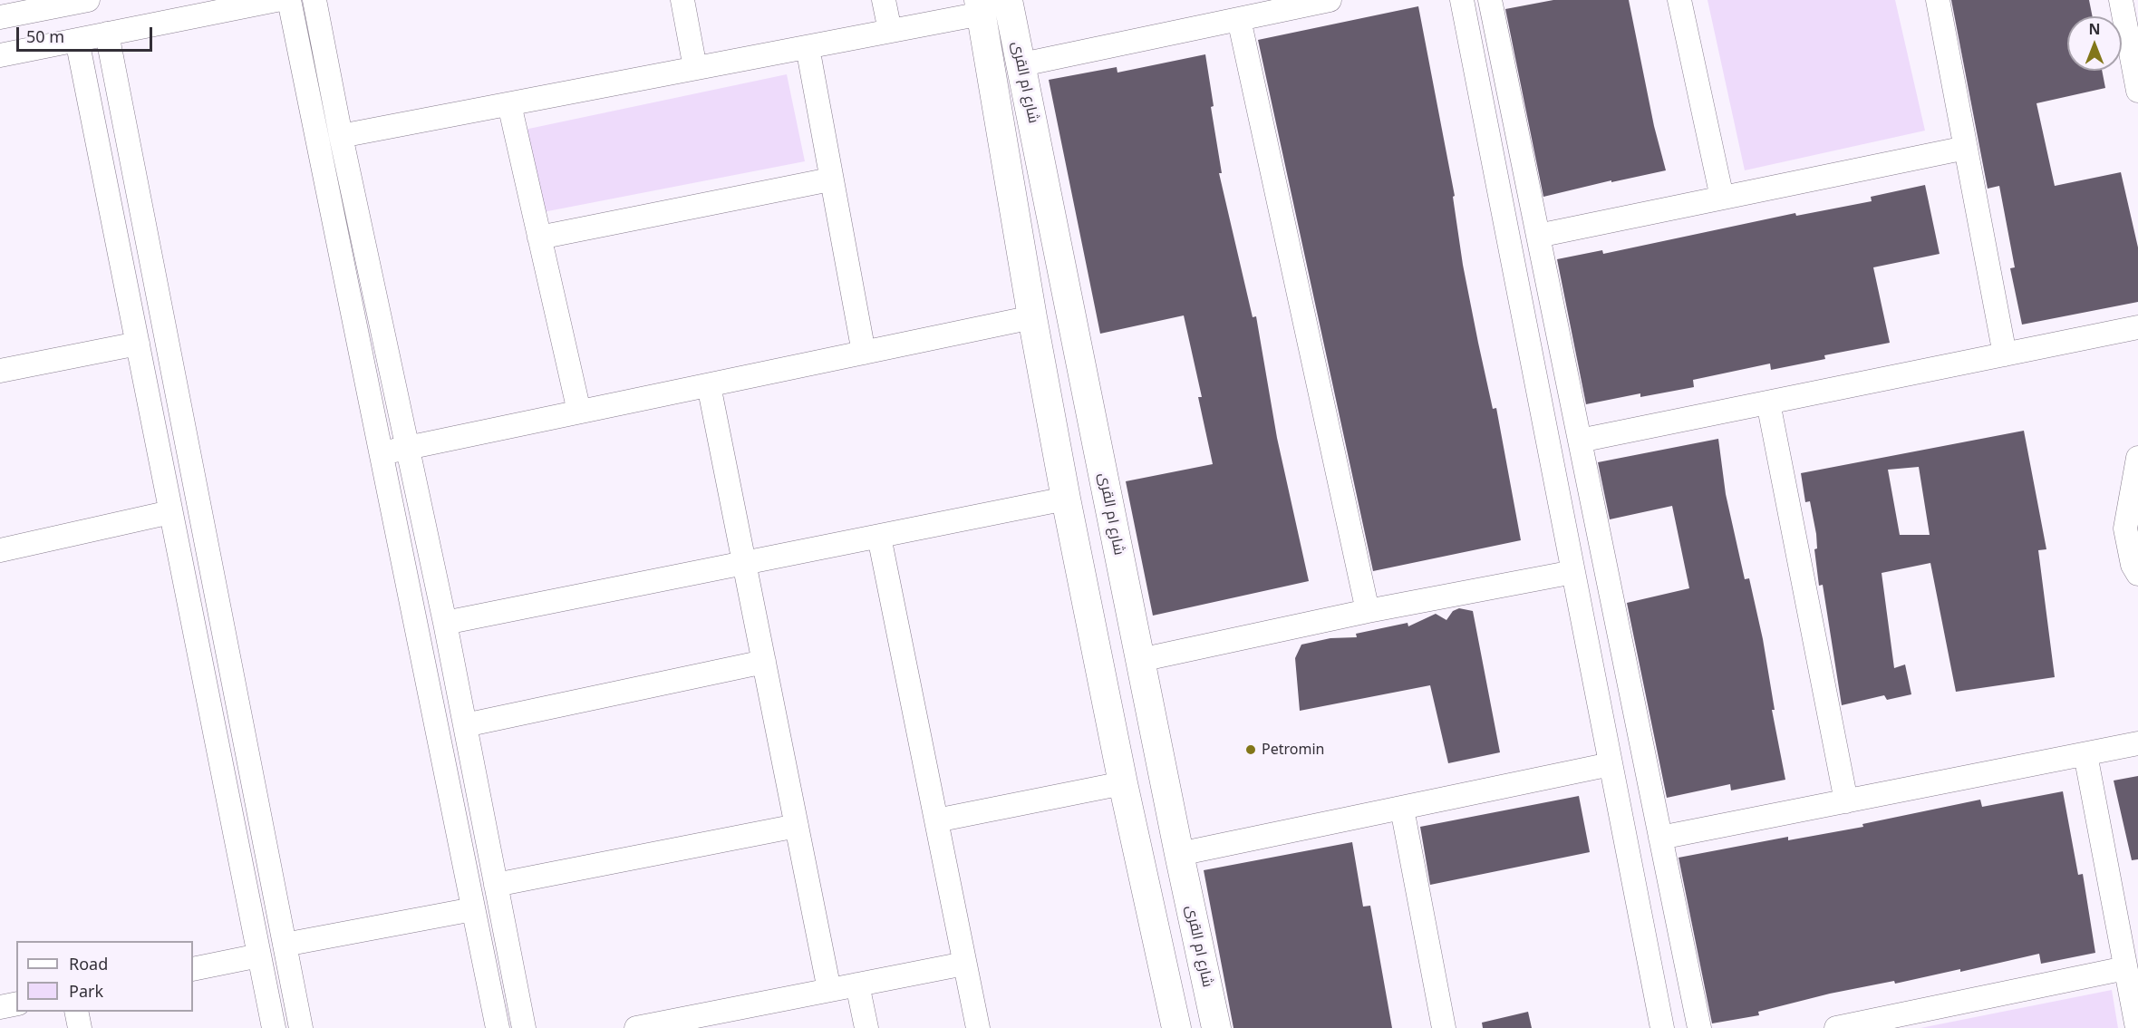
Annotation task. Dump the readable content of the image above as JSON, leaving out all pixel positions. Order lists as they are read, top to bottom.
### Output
{
  "streets": {
    "main road": ["شارع ام القرى"]
  },
  "places": ["Petromin"],
  "legend": ["Road", "Park"],
  "scale_bar": "50 m",
  "north": "top"
}
